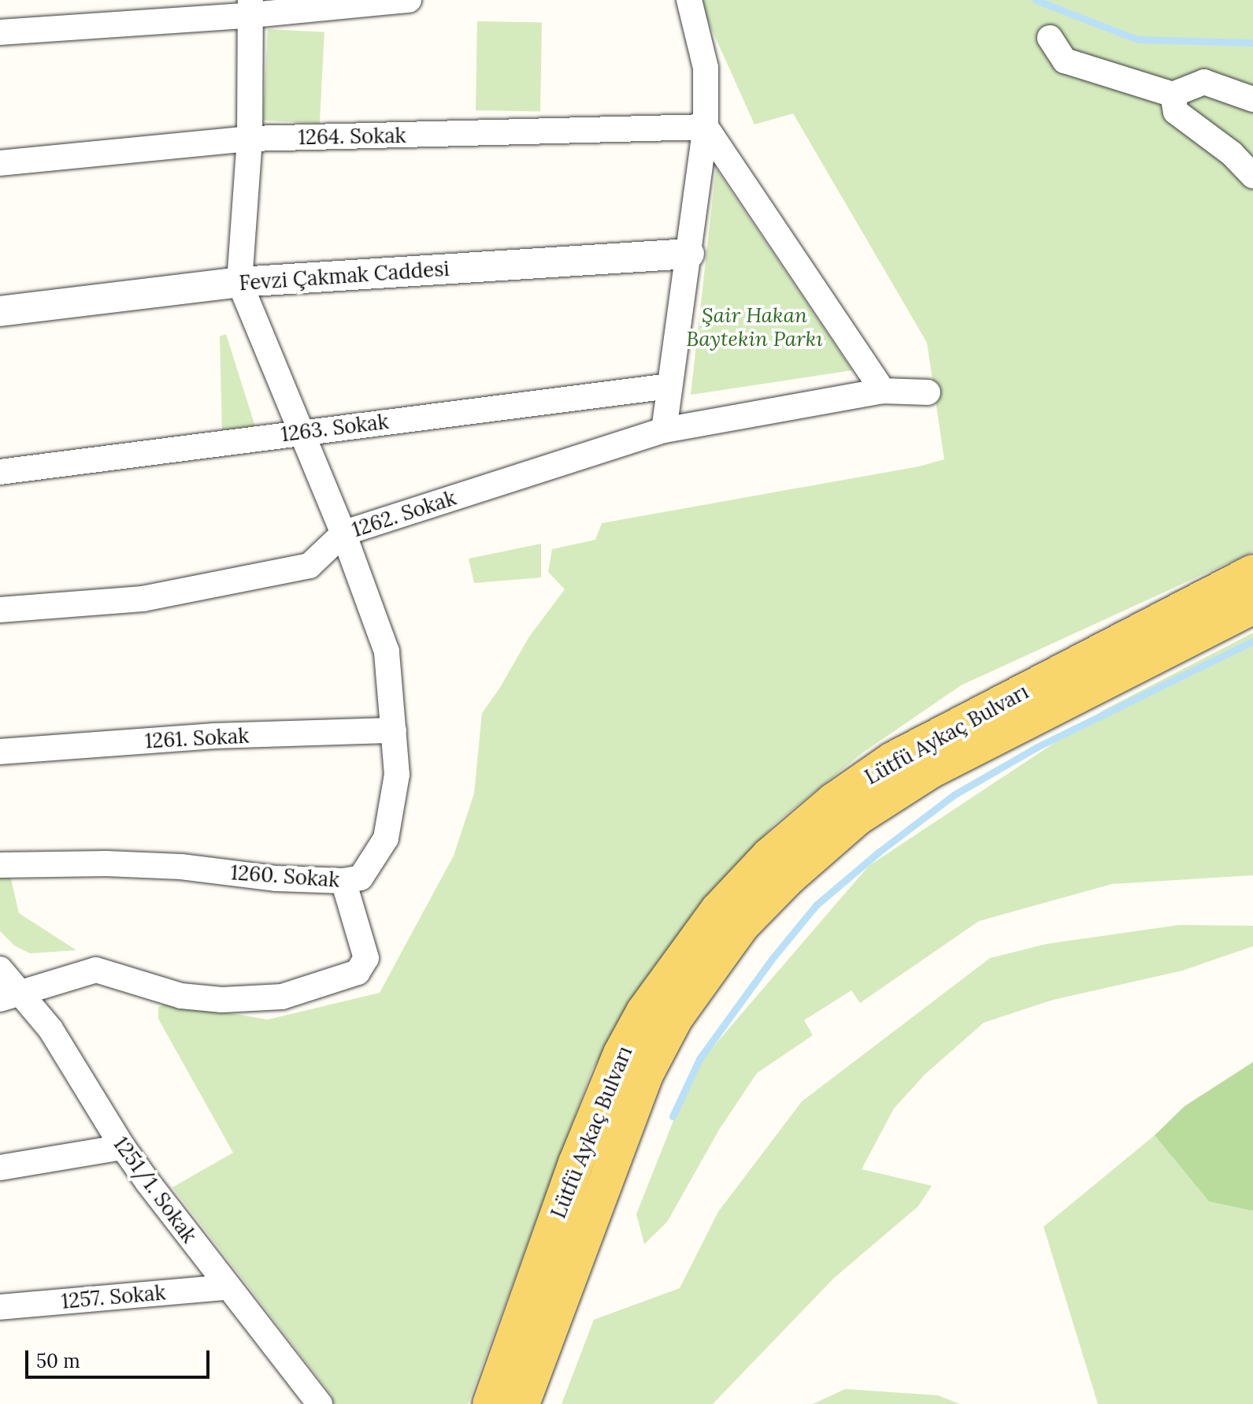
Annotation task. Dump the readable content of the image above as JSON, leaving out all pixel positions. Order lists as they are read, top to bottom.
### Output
{
  "streets": {
    "main road": ["Lütfü Aykaç Bulvarı"],
    "street": [
      "1264. Sokak",
      "Fevzi Çakmak Caddesi",
      "1263. Sokak",
      "1262. Sokak",
      "1261. Sokak",
      "1260. Sokak",
      "1251/1. Sokak",
      "1257. Sokak"
    ]
  },
  "crossings": [
    ["Fevzi Çakmak Caddesi", "1260. Sokak"],
    ["1263. Sokak", "1260. Sokak"],
    ["1262. Sokak", "1260. Sokak"],
    ["1261. Sokak", "1260. Sokak"],
    ["1251/1. Sokak", "1257. Sokak"]
  ],
  "parks": ["Şair Hakan Baytekin Parkı"],
  "scale_bar": "50 m"
}
